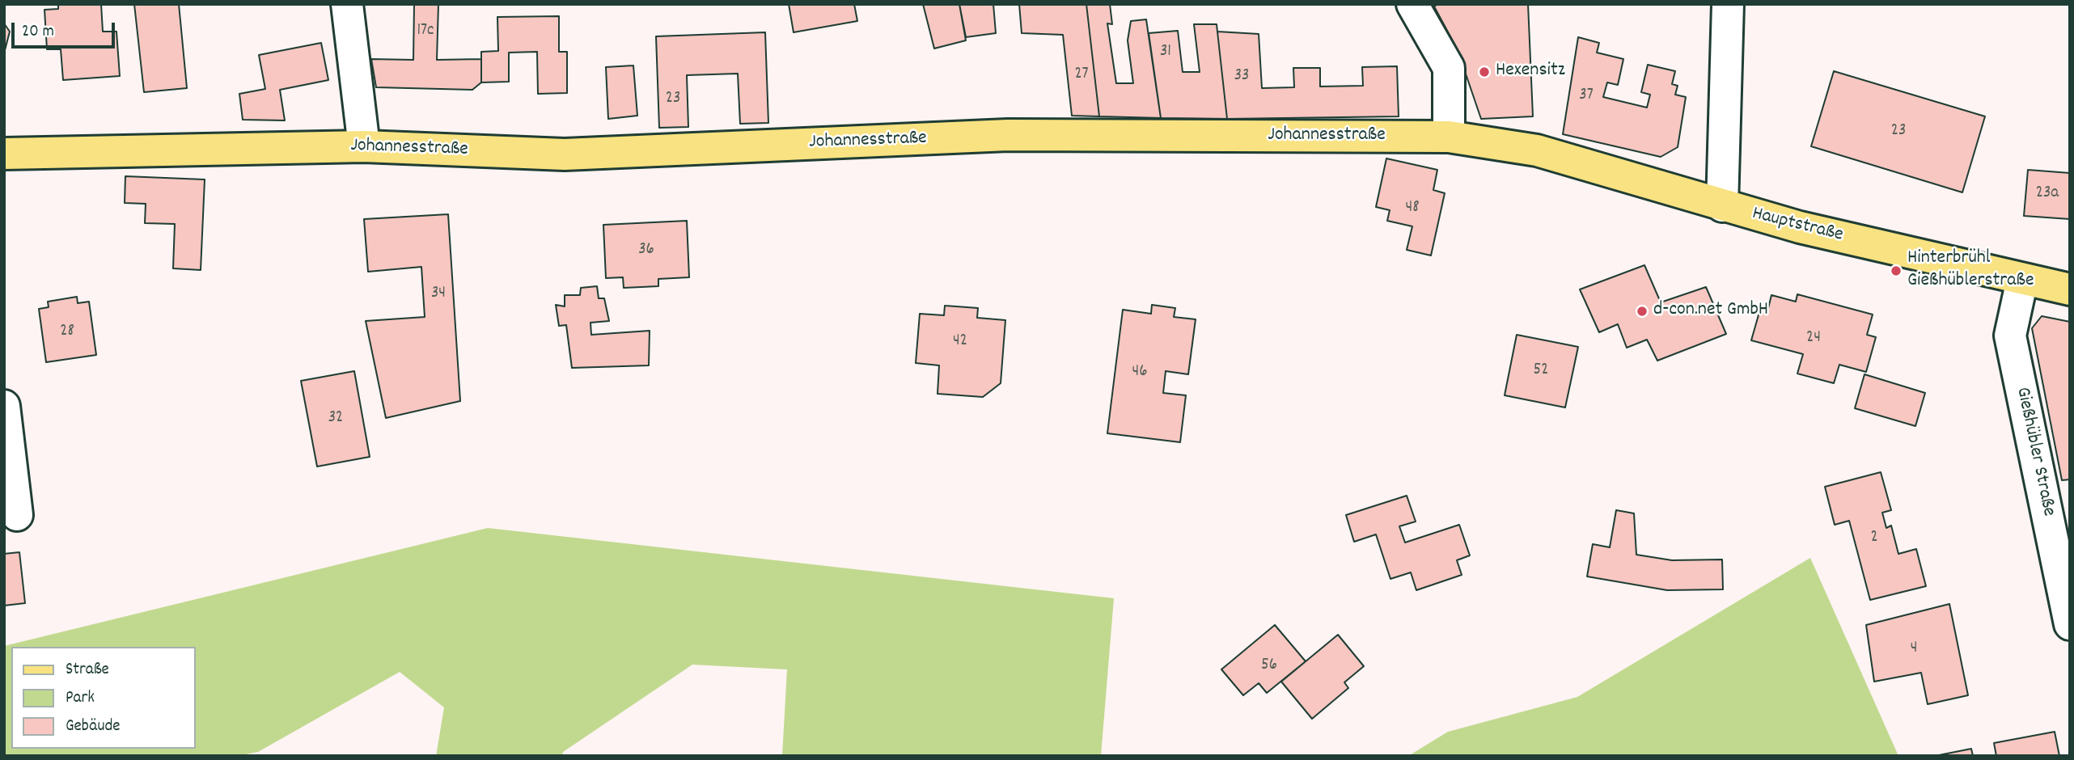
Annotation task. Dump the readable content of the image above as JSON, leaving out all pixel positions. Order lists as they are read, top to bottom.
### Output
{
  "streets": {
    "main road": ["Johannesstraße", "Hauptstraße"],
    "street": ["Gießhübler Straße"]
  },
  "crossings": [
    ["Johannesstraße", "Hauptstraße"],
    ["Hauptstraße", "Gießhübler Straße"]
  ],
  "places": ["Hexensitz", "Hinterbrühl Gießhüblerstraße", "d-con.net GmbH"],
  "house_numbers": [
    "17c",
    "31",
    "27",
    "33",
    "37",
    "23",
    "23",
    "23a",
    "48",
    "36",
    "34",
    "28",
    "24",
    "42",
    "52",
    "46",
    "32",
    "2",
    "4",
    "56"
  ],
  "legend": ["Straße", "Park", "Gebäude"],
  "scale_bar": "20 m"
}
